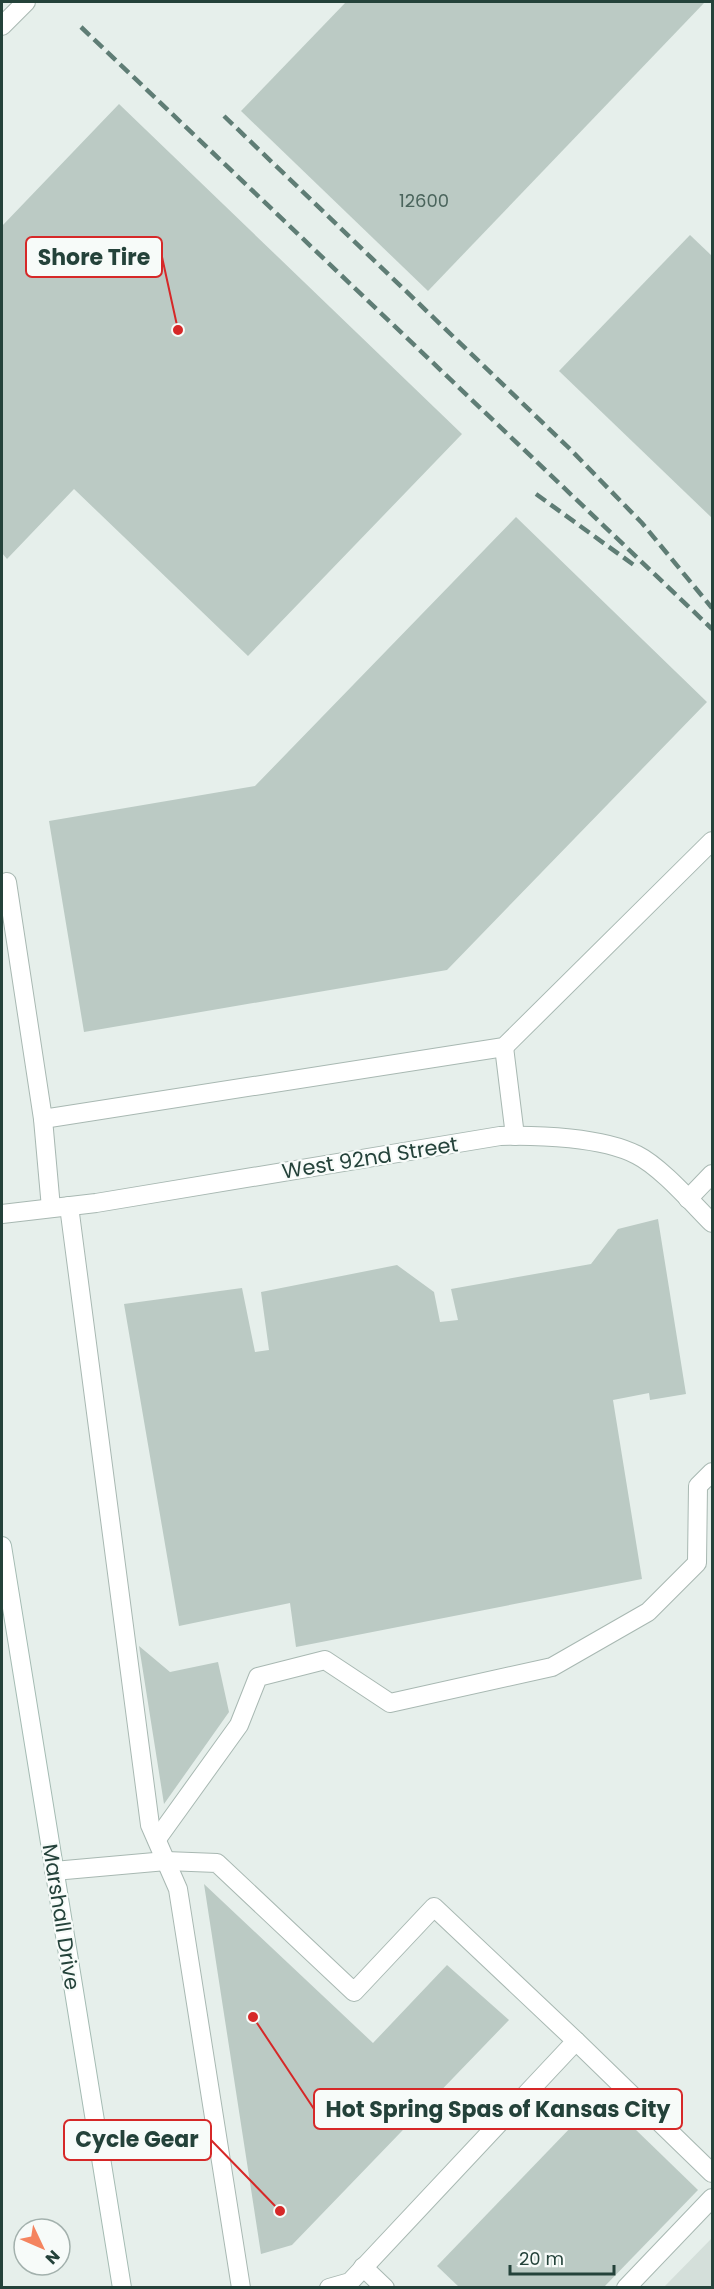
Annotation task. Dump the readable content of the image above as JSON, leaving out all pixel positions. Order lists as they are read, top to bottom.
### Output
{
  "streets": {
    "street": ["West 92nd Street", "Marshall Drive"]
  },
  "places": ["Shore Tire", "Hot Spring Spas of Kansas City", "Cycle Gear"],
  "house_numbers": ["12600"],
  "scale_bar": "20 m",
  "north": "bottom right"
}
